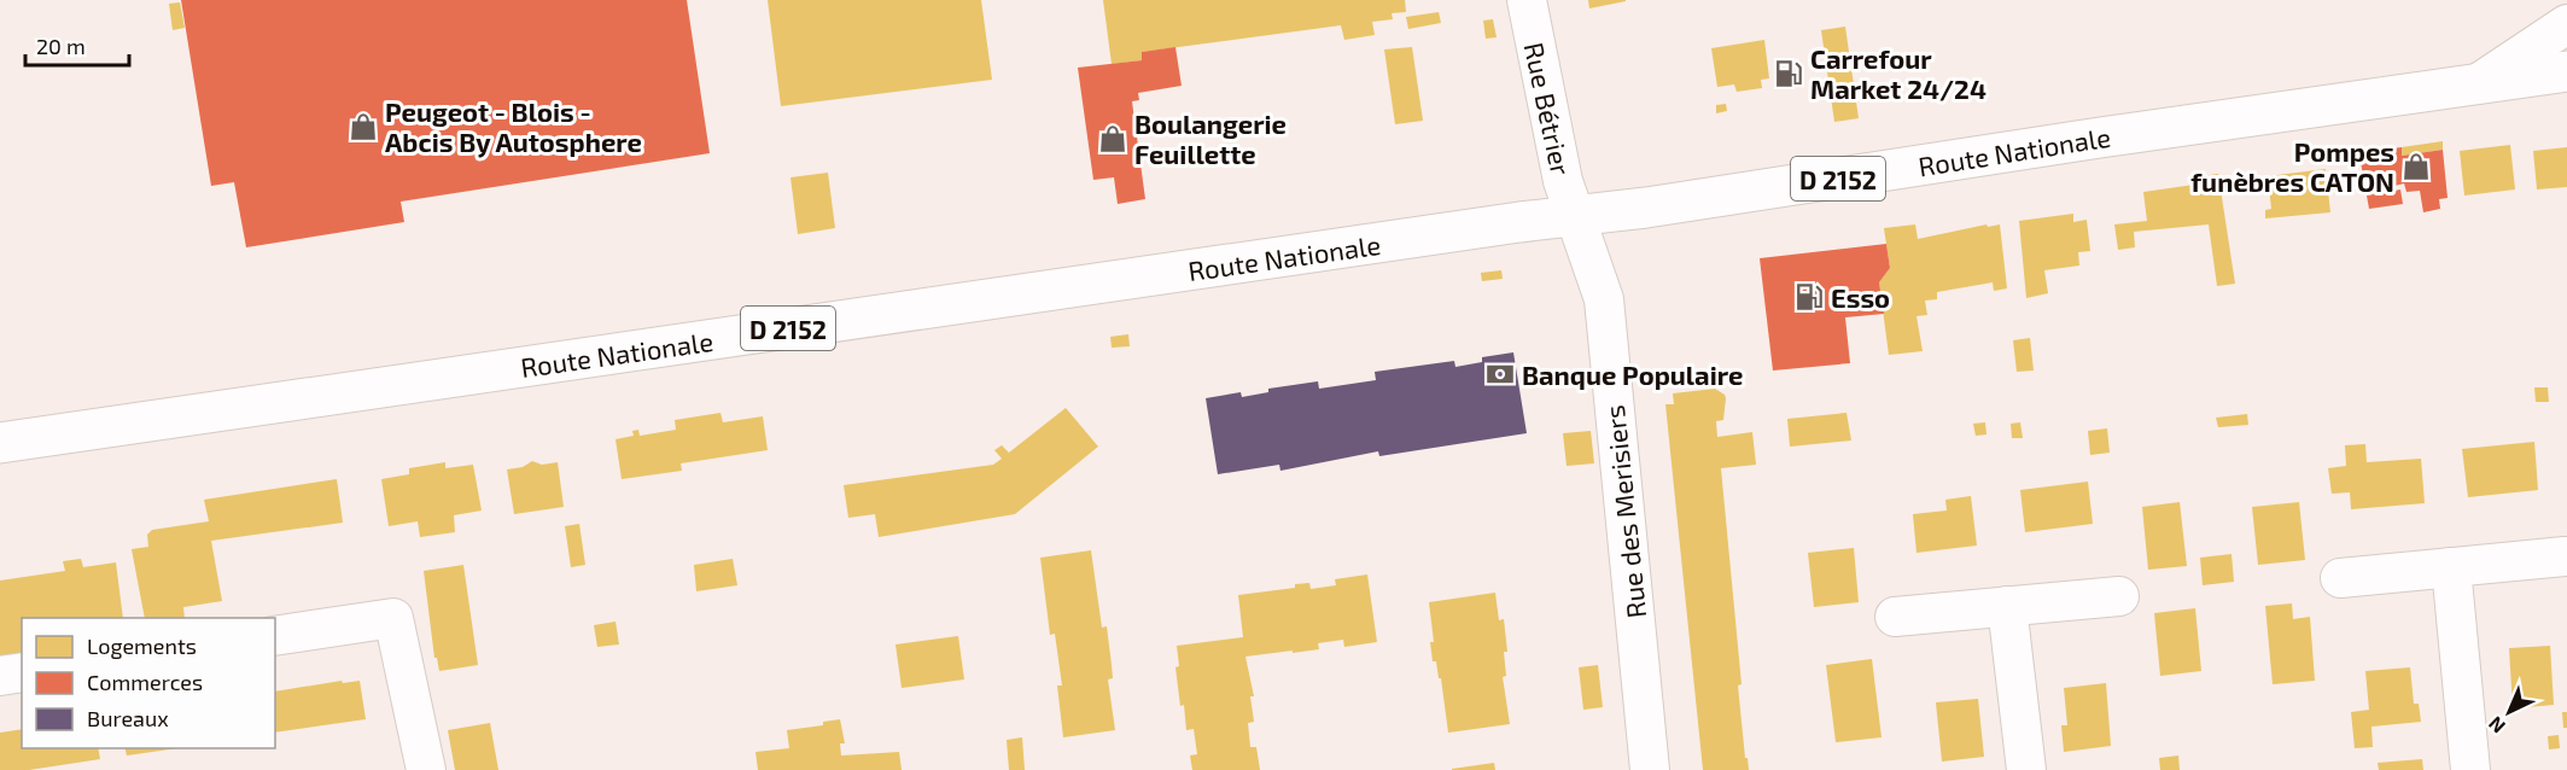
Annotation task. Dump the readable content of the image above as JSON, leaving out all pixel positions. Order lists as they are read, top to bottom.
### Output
{
  "streets": {
    "main road": ["Route Nationale", "D 2152"],
    "street": ["Rue Bétrier", "Rue des Merisiers"]
  },
  "crossings": [
    ["Rue Bétrier", "Route Nationale"],
    ["Rue Bétrier", "Rue des Merisiers"],
    ["Route Nationale", "Rue des Merisiers"]
  ],
  "places": {
    "fuel station": ["Carrefour Market 24/24", "Esso"],
    "shop": ["Peugeot - Blois - Abcis By Autosphere", "Boulangerie Feuillette", "Pompes funèbres CATON"],
    "bank": ["Banque Populaire"]
  },
  "legend": ["Logements", "Commerces", "Bureaux"],
  "scale_bar": "20 m",
  "north": "bottom left"
}
